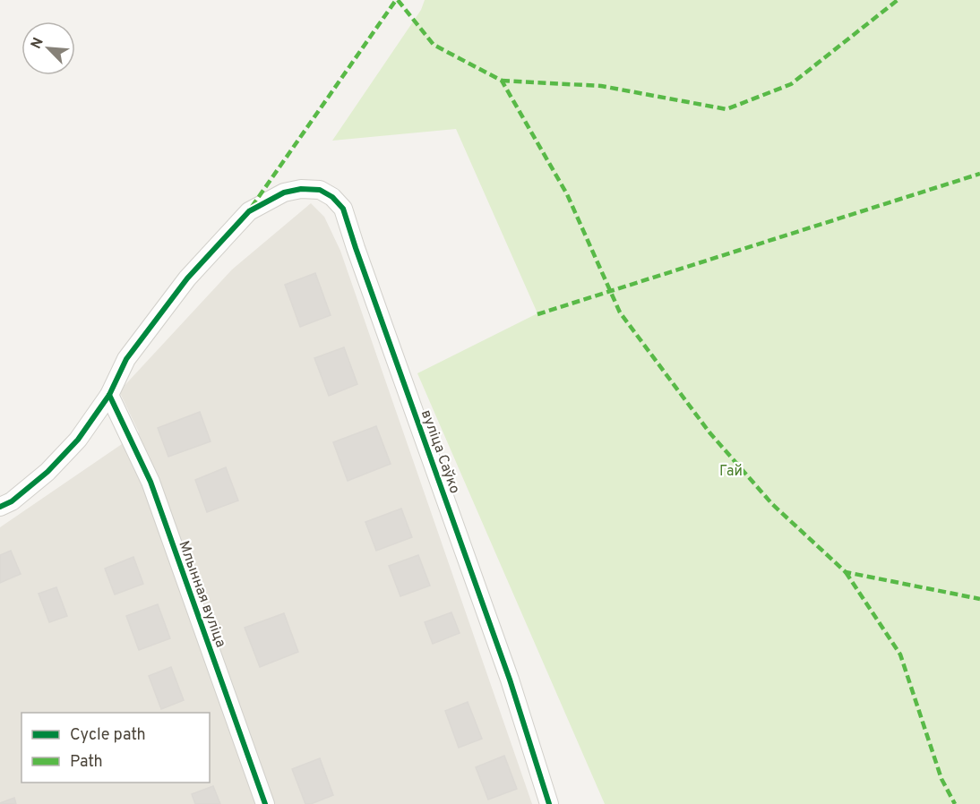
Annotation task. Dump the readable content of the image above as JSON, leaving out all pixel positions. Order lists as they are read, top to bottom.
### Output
{
  "streets": {
    "street": ["вуліца Саўко", "Млынная вуліца"]
  },
  "crossings": [
    ["вуліца Саўко", "Млынная вуліца"]
  ],
  "parks": ["Гай"],
  "legend": ["Cycle path", "Path"],
  "north": "top left"
}
